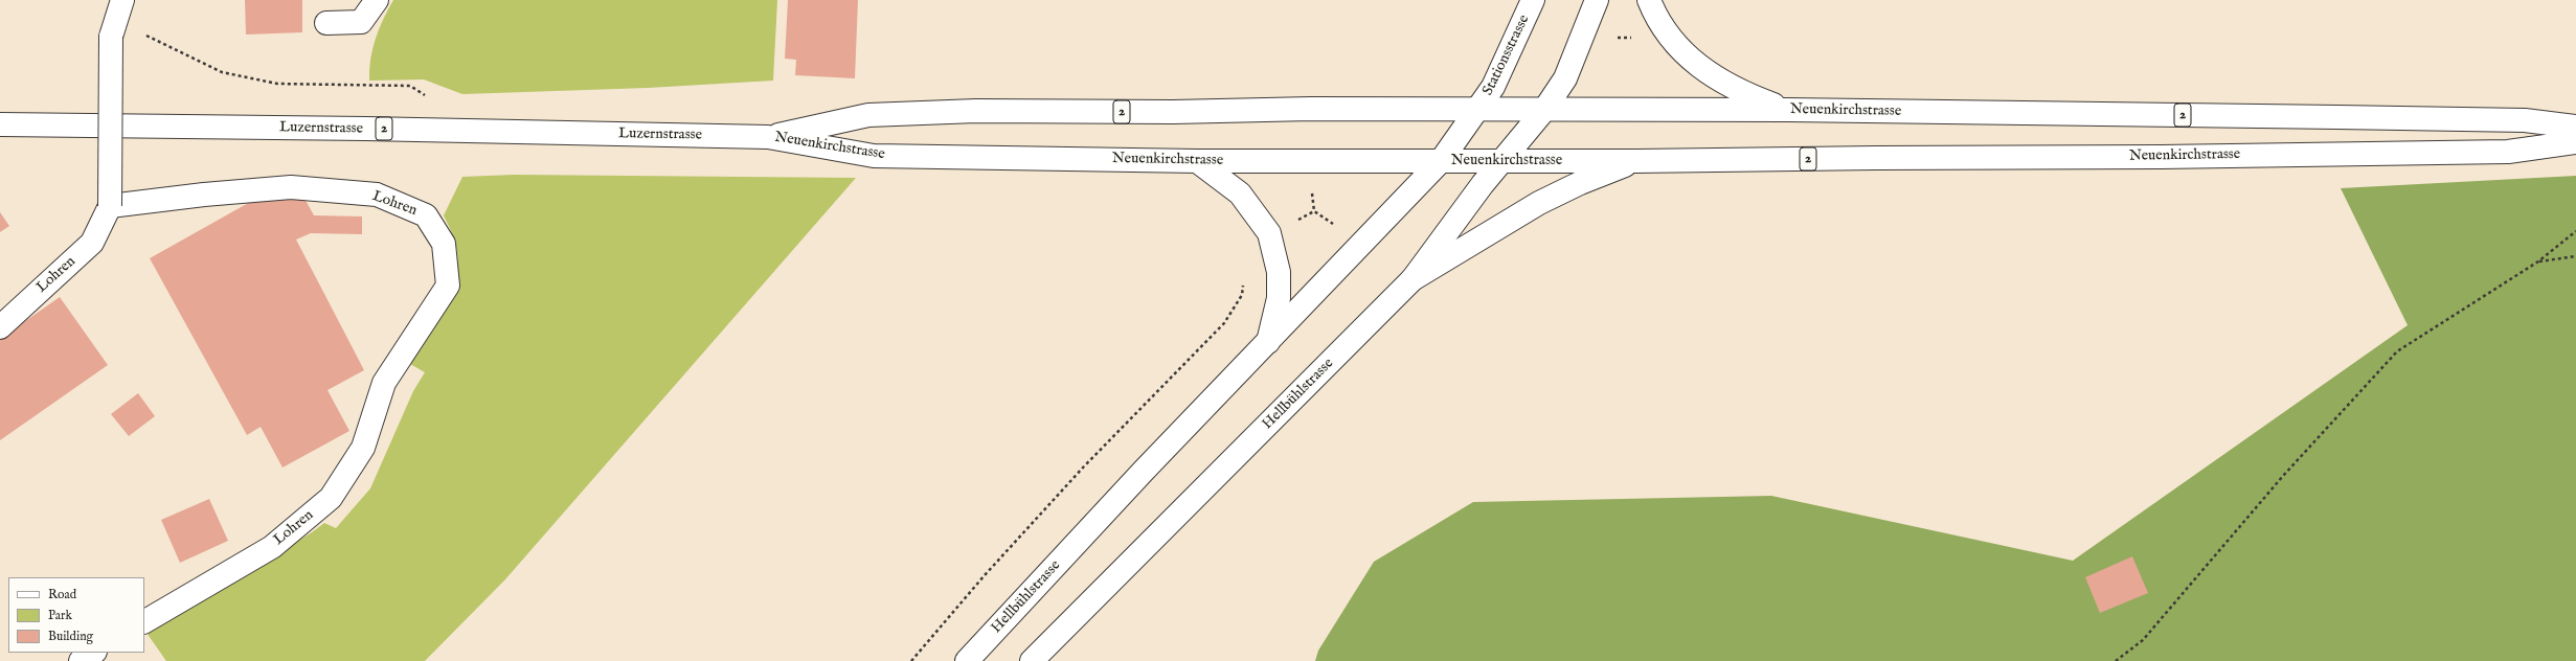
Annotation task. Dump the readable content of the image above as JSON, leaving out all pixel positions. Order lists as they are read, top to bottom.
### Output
{
  "streets": {
    "main road": [
      "Stationsstrasse",
      "Neuenkirchstrasse",
      "2",
      "Luzernstrasse",
      "Lohren",
      "Hellbühlstrasse"
    ]
  },
  "crossings": [
    ["Stationsstrasse", "Neuenkirchstrasse"],
    ["Stationsstrasse", "Hellbühlstrasse"],
    ["Neuenkirchstrasse", "Luzernstrasse"],
    ["Neuenkirchstrasse", "Hellbühlstrasse"]
  ],
  "legend": ["Road", "Park", "Building"]
}
